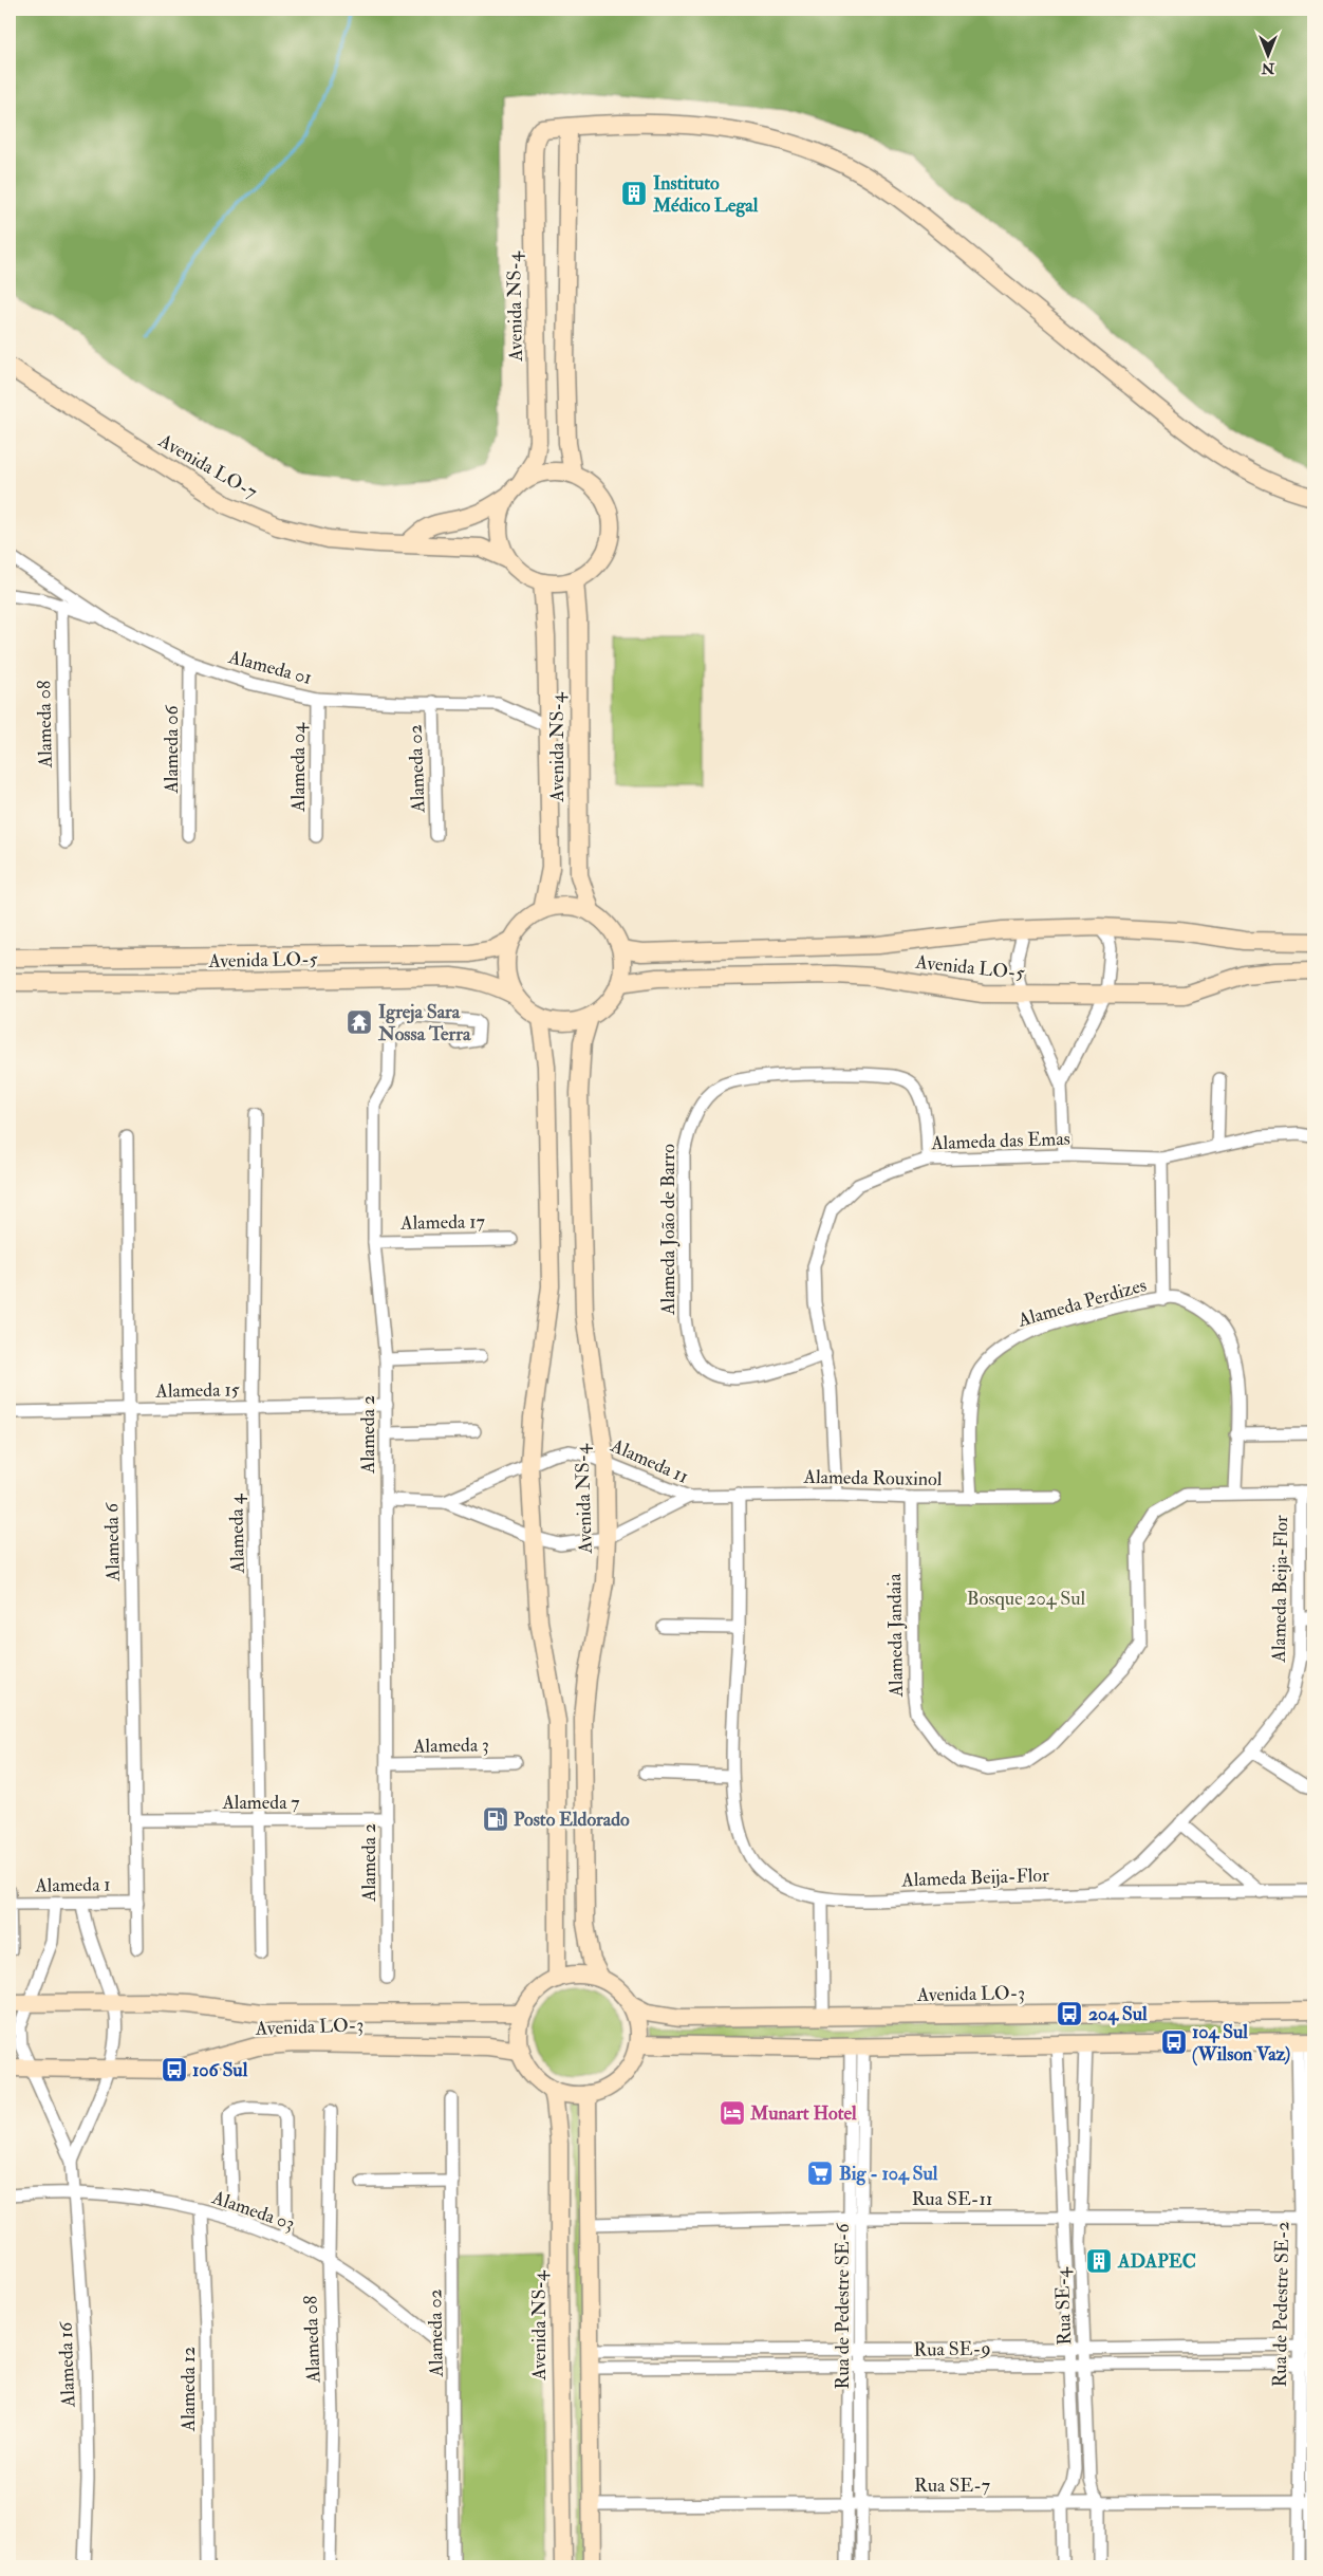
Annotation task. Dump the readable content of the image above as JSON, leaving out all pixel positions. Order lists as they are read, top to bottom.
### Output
{
  "streets": {
    "street": [
      "Avenida NS-4",
      "Avenida LO-7",
      "Alameda 01",
      "Alameda 08",
      "Alameda 06",
      "Alameda 04",
      "Alameda 02",
      "Avenida LO-5",
      "Alameda das Emas",
      "Alameda 17",
      "Alameda João de Barro",
      "Alameda Perdizes",
      "Alameda 15",
      "Alameda 2",
      "Alameda 11",
      "Alameda Rouxinol",
      "Alameda 4",
      "Alameda 6",
      "Alameda Beija-Flor",
      "Alameda Jandaia",
      "Alameda 3",
      "Alameda 7",
      "Alameda 1",
      "Avenida LO-3",
      "Rua SE-11",
      "Alameda 03",
      "Rua de Pedestre SE-2",
      "Rua de Pedestre SE-6",
      "Rua SE-4",
      "Rua SE-9",
      "Alameda 16",
      "Alameda 12",
      "Rua SE-7"
    ]
  },
  "crossings": [
    ["Avenida NS-4", "Avenida LO-7"],
    ["Avenida NS-4", "Alameda 01"],
    ["Avenida NS-4", "Avenida LO-5"],
    ["Avenida NS-4", "Alameda 11"],
    ["Avenida NS-4", "Avenida LO-3"],
    ["Alameda 01", "Alameda 06"],
    ["Alameda 01", "Alameda 04"],
    ["Alameda 01", "Alameda 02"],
    ["Alameda 08", "Alameda 03"],
    ["Alameda 02", "Alameda 03"],
    ["Alameda das Emas", "Alameda João de Barro"],
    ["Alameda das Emas", "Alameda Rouxinol"],
    ["Alameda 17", "Alameda 2"],
    ["Alameda Perdizes", "Alameda Rouxinol"],
    ["Alameda Perdizes", "Alameda Jandaia"],
    ["Alameda 15", "Alameda 2"],
    ["Alameda 15", "Alameda 4"],
    ["Alameda 15", "Alameda 6"],
    ["Alameda 2", "Alameda 11"],
    ["Alameda 2", "Alameda 3"],
    ["Alameda 2", "Alameda 7"],
    ["Alameda 11", "Alameda Rouxinol"],
    ["Alameda Rouxinol", "Alameda Beija-Flor"],
    ["Alameda Rouxinol", "Alameda Jandaia"],
    ["Alameda 4", "Alameda 7"],
    ["Alameda 6", "Alameda 7"],
    ["Alameda 6", "Alameda 1"],
    ["Alameda Beija-Flor", "Alameda Jandaia"],
    ["Alameda 1", "Alameda 16"],
    ["Avenida LO-3", "Alameda 16"],
    ["Rua SE-11", "Rua de Pedestre SE-2"],
    ["Rua SE-11", "Rua de Pedestre SE-6"],
    ["Rua SE-11", "Rua SE-4"],
    ["Alameda 03", "Alameda 16"],
    ["Alameda 03", "Alameda 12"],
    ["Rua de Pedestre SE-2", "Rua SE-9"],
    ["Rua de Pedestre SE-2", "Rua SE-7"],
    ["Rua de Pedestre SE-6", "Rua SE-9"],
    ["Rua de Pedestre SE-6", "Rua SE-7"],
    ["Rua SE-4", "Rua SE-9"],
    ["Rua SE-4", "Rua SE-7"]
  ],
  "parks": ["Bosque 204 Sul"],
  "places": {
    "building": ["Instituto Médico Legal", "ADAPEC"],
    "temple": ["Igreja Sara Nossa Terra"],
    "fuel station": ["Posto Eldorado"],
    "bus stop": ["204 Sul", "104 Sul (Wilson Vaz)", "106 Sul"],
    "hotel": ["Munart Hotel"],
    "supermarket": ["Big - 104 Sul"]
  },
  "north": "bottom"
}
